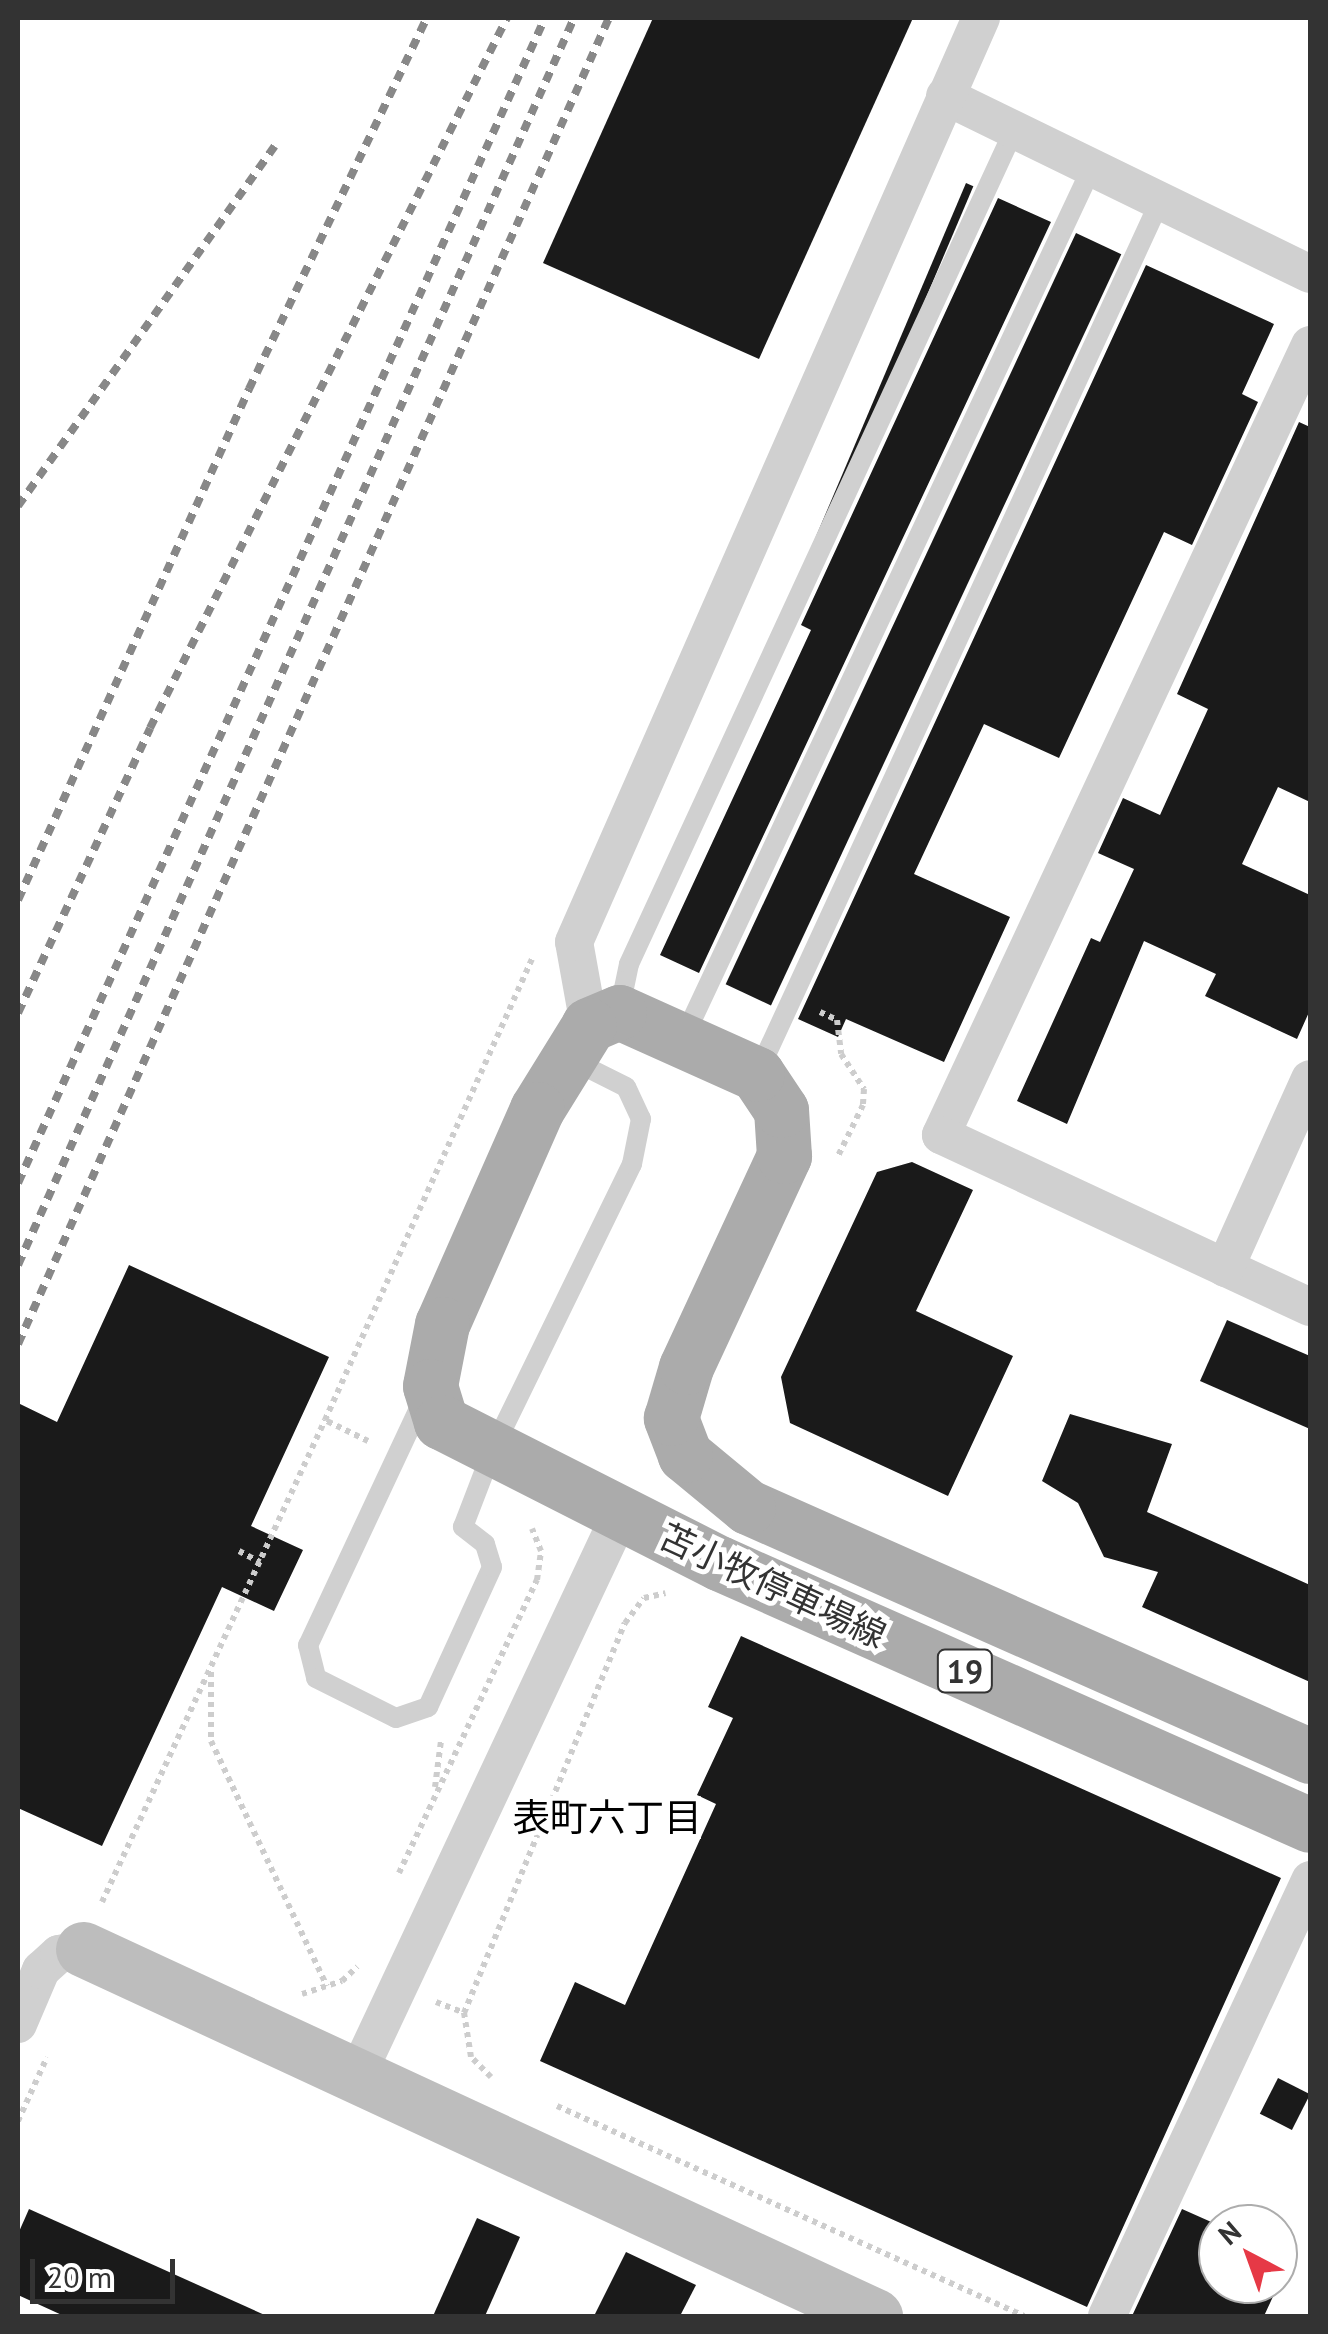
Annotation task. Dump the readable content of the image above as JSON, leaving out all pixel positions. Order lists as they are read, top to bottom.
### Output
{
  "streets": {
    "main road": ["苫小牧停車場線", "19"]
  },
  "districts": ["表町六丁目"],
  "scale_bar": "20 m",
  "north": "top left"
}
